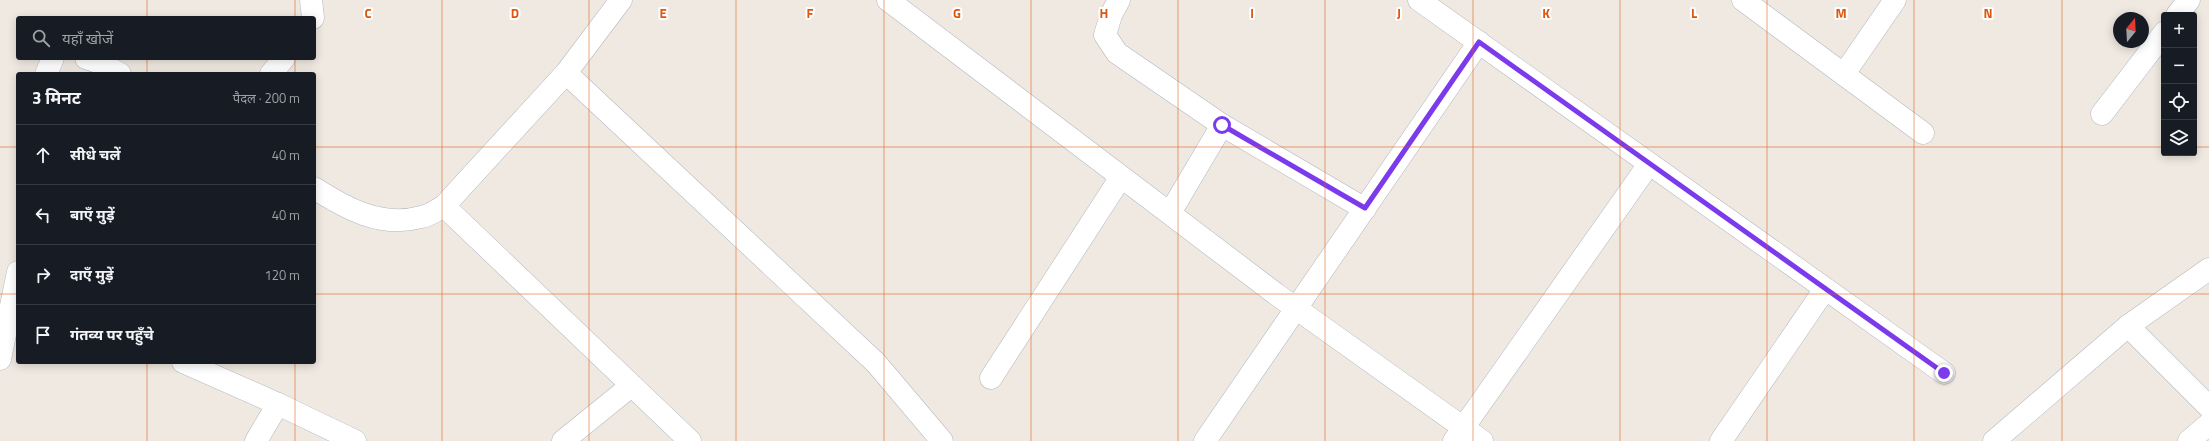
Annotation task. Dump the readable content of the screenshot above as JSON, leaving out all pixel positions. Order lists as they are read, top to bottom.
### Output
{
  "north": "top",
  "page": {
    "map_buttons": ["+", "−"],
    "search": "यहाँ खोजें",
    "heading": ["3 मिनट", "पैदल · 200 m"],
    "list": [
      ["सीधे चलें", "40 m"],
      ["बाएँ मुड़ें", "40 m"],
      ["दाएँ मुड़ें", "120 m"],
      "गंतव्य पर पहुँचे"
    ]
  },
  "grid": {
    "columns": [
      "C",
      "D",
      "E",
      "F",
      "G",
      "H",
      "I",
      "J",
      "K",
      "L",
      "M",
      "N"
    ]
  }
}
